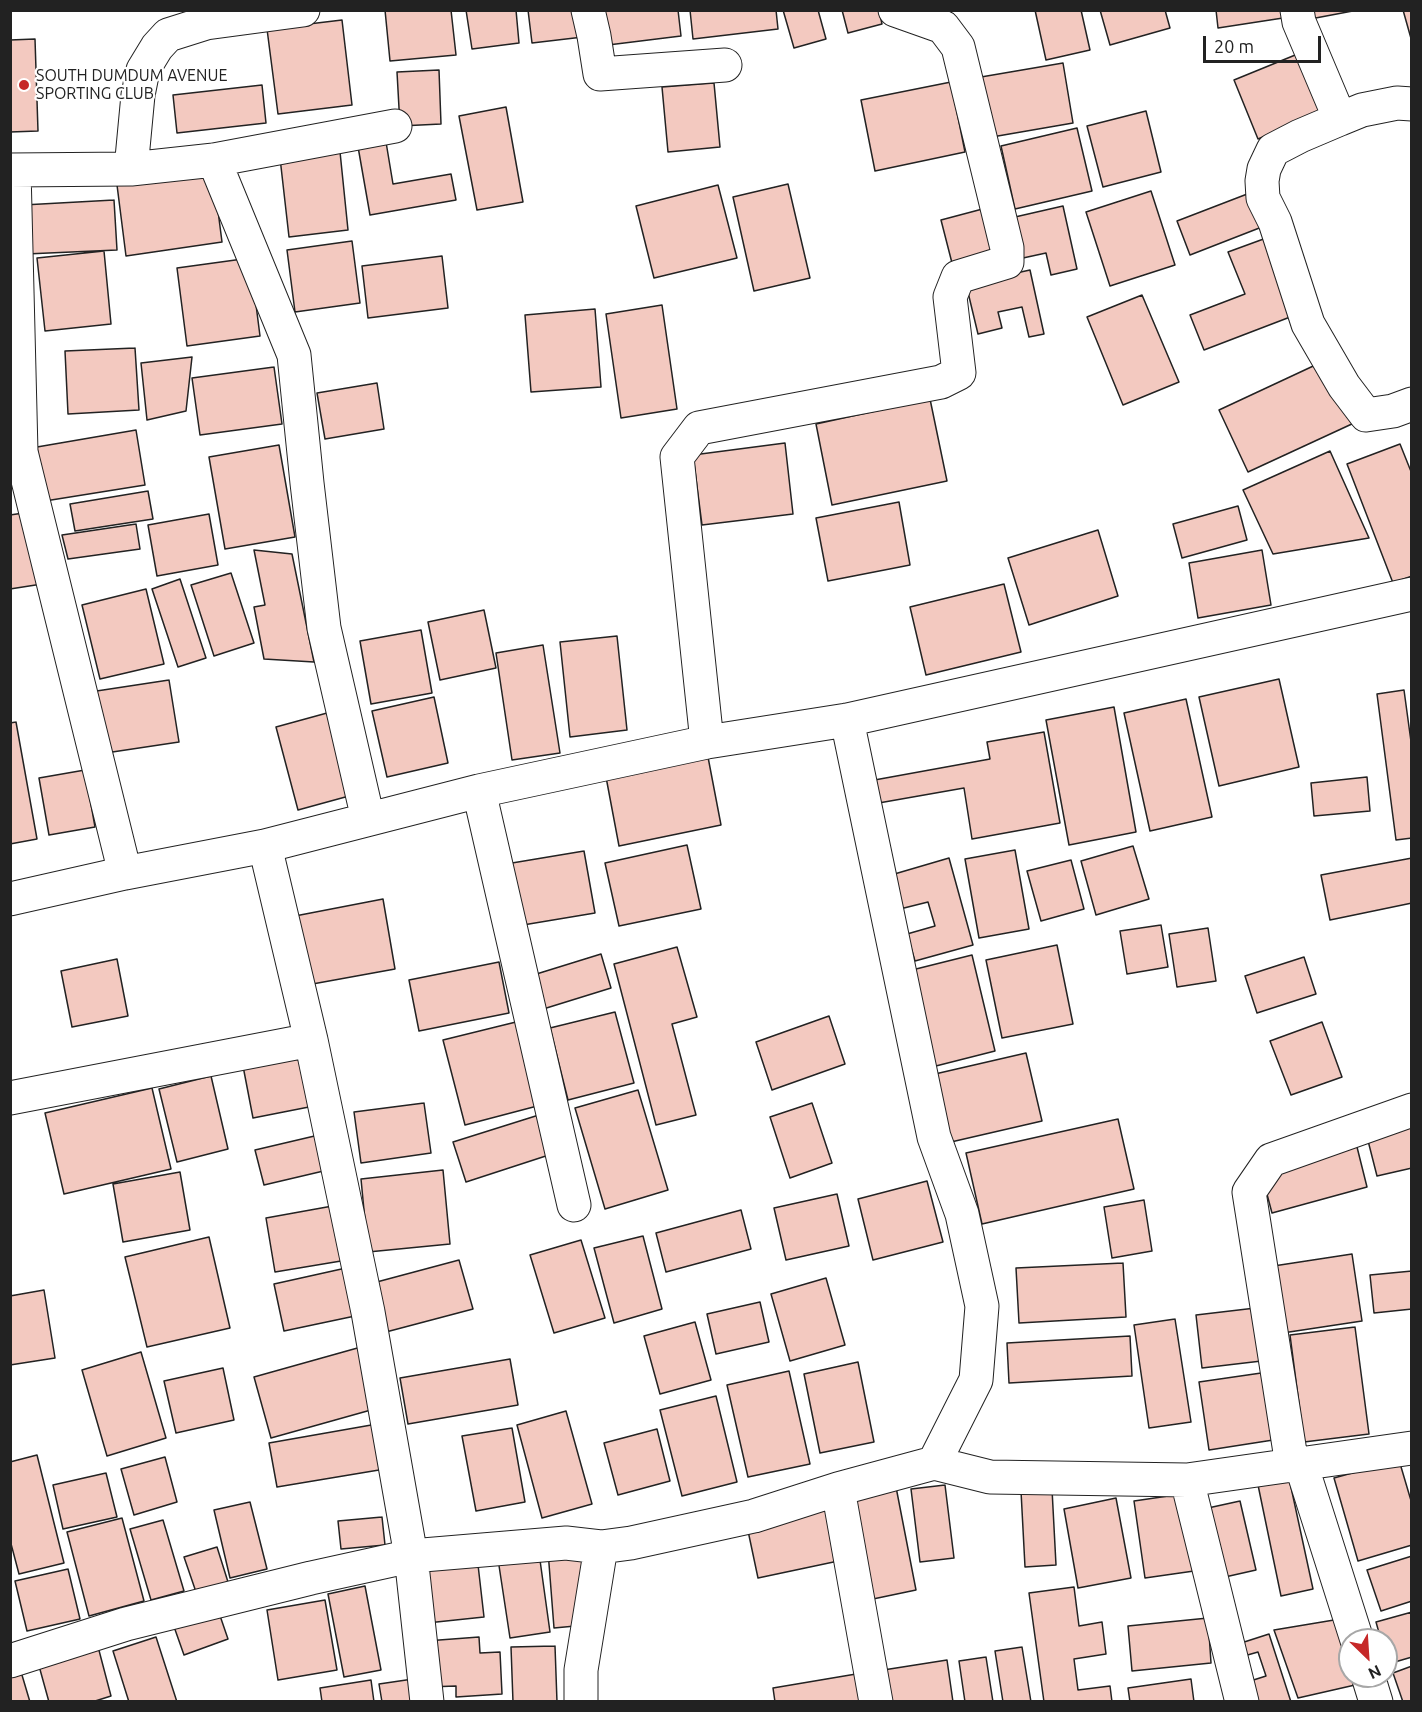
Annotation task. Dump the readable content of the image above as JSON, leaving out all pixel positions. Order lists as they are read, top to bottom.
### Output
{
  "places": ["SOUTH DUMDUM AVENUE SPORTING CLUB"],
  "scale_bar": "20 m",
  "north": "bottom right"
}
